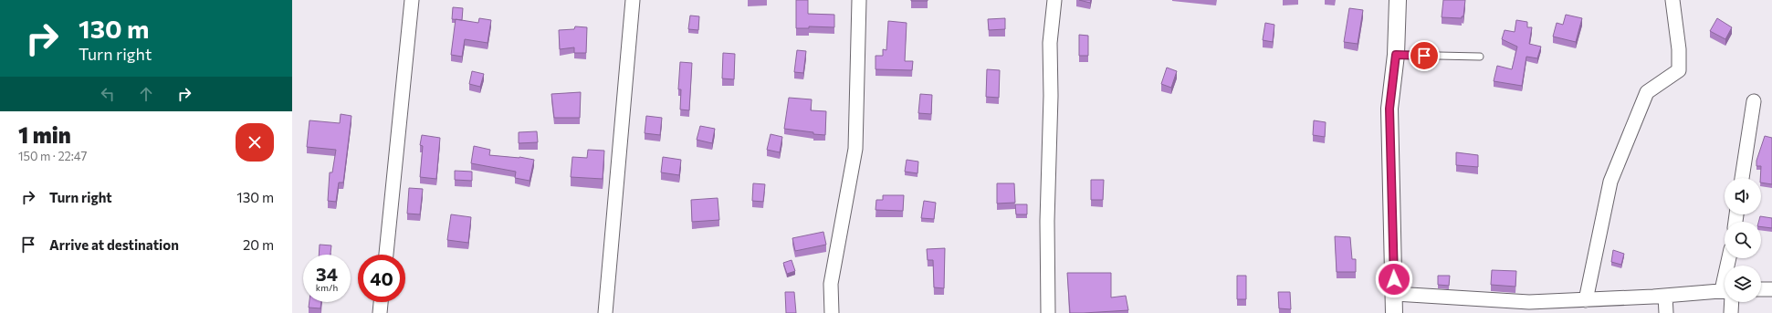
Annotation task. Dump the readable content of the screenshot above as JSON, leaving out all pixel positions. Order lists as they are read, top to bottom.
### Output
{
  "page": {
    "turn": ["130 m", "Turn right"],
    "heading": ["1 min", "150 m · 22:47"],
    "list": [
      {
        "name": "Turn right",
        "value": "130 m"
      },
      {
        "name": "Arrive at destination",
        "value": "20 m"
      }
    ],
    "speed": "34 km/h",
    "limit": "40"
  }
}
